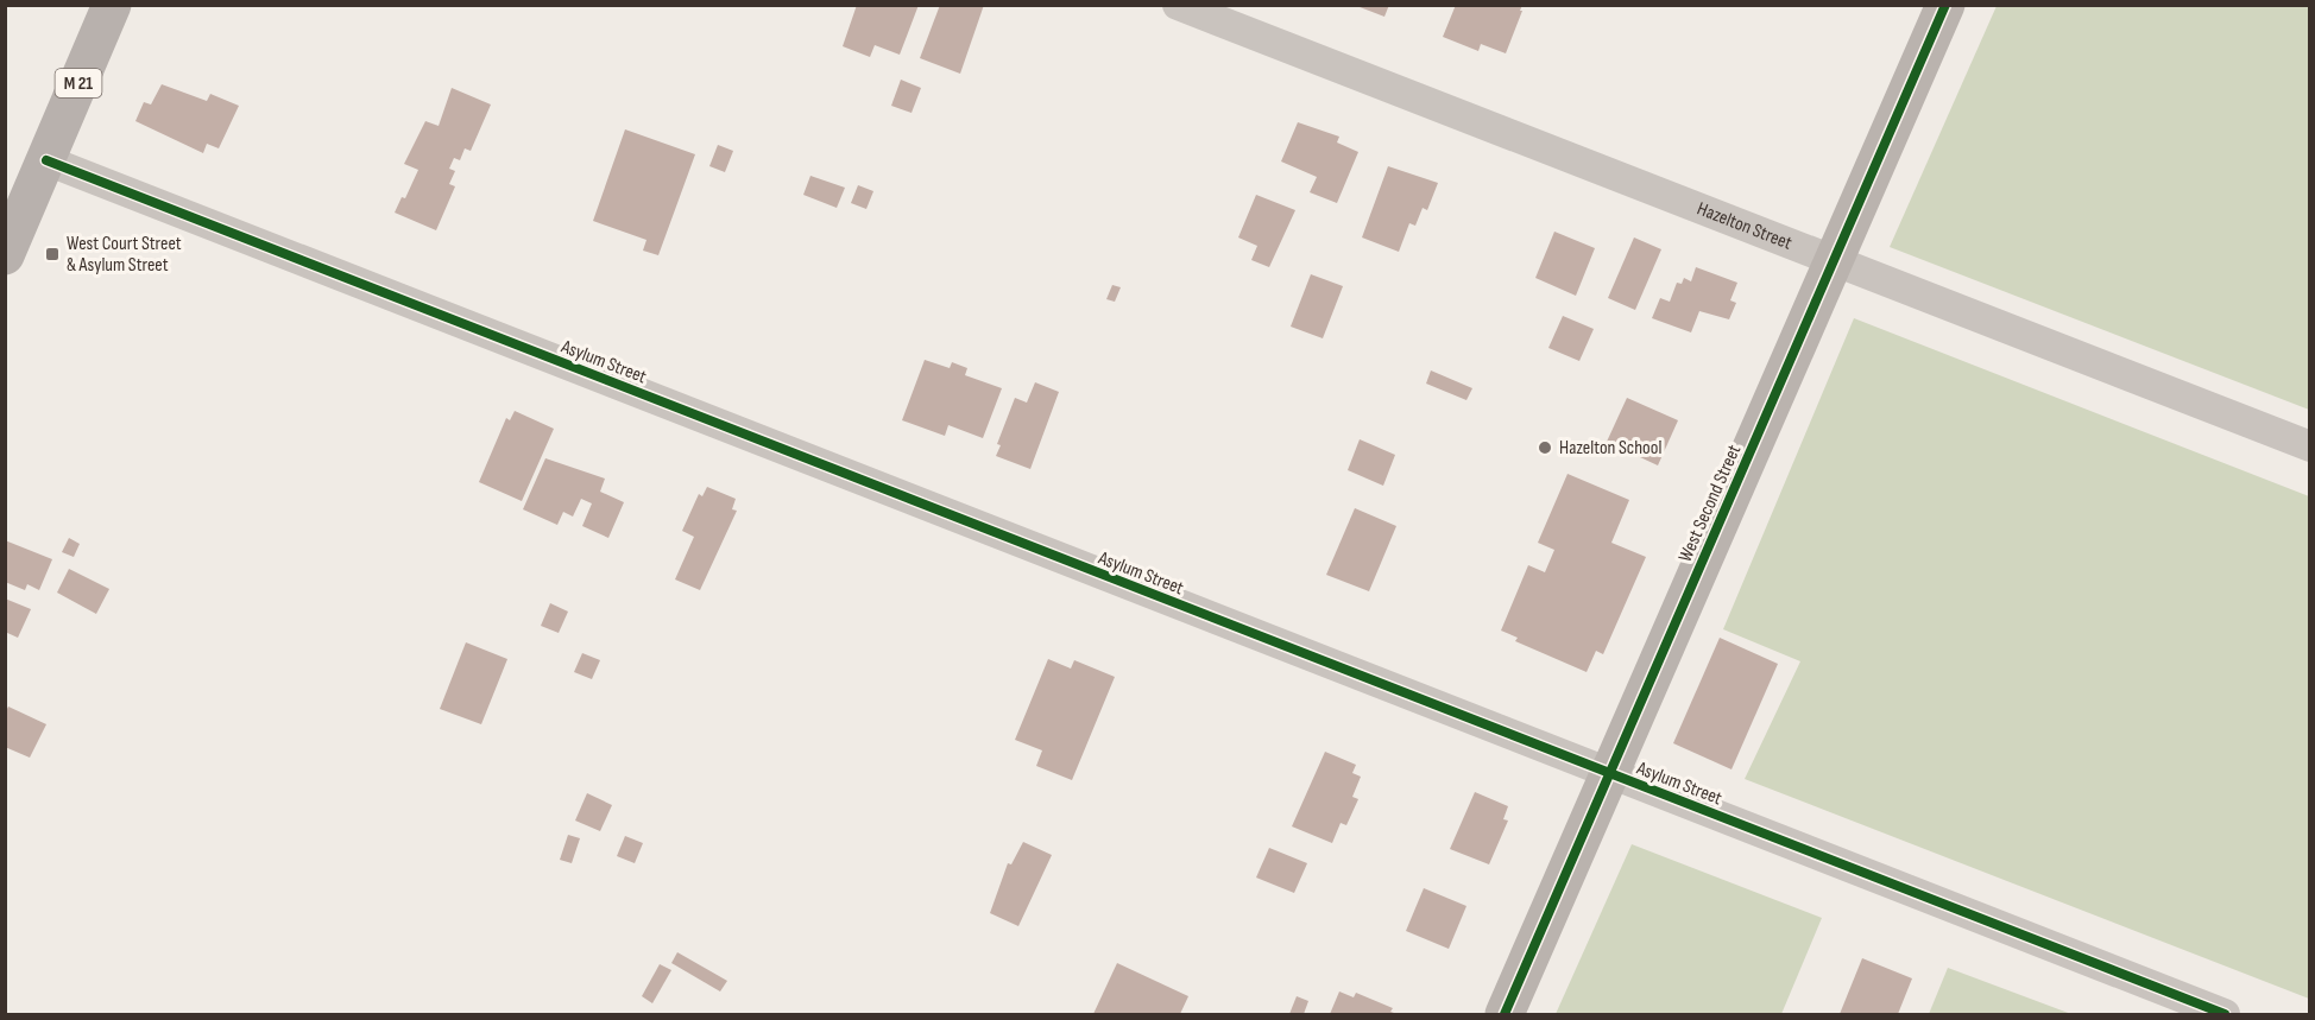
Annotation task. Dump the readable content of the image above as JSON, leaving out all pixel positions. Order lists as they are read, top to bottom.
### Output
{
  "streets": {
    "main road": ["M 21"],
    "street": ["Hazelton Street", "Asylum Street", "West Second Street"]
  },
  "crossings": [
    ["M 21", "Asylum Street"],
    ["Hazelton Street", "West Second Street"],
    ["Asylum Street", "West Second Street"]
  ],
  "places": {
    "transit": ["West Court Street & Asylum Street"],
    "other": ["Hazelton School"]
  }
}
